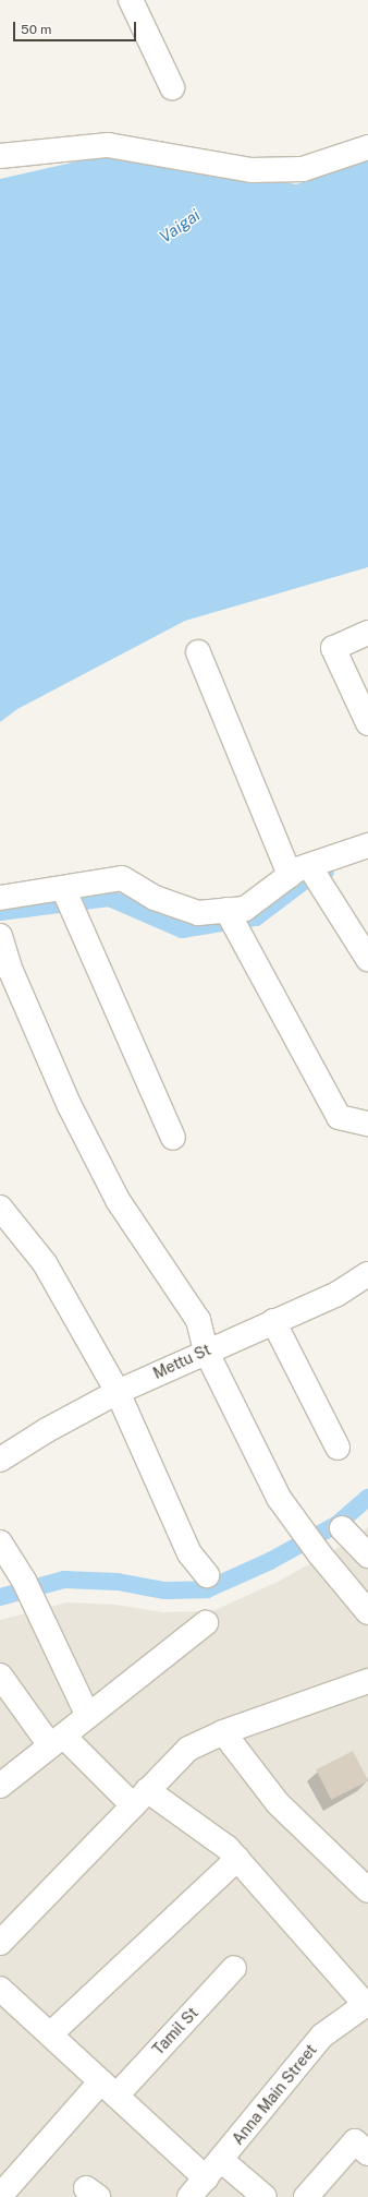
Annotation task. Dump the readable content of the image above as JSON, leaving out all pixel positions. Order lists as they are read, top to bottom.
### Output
{
  "streets": {
    "street": ["Mettu St", "Tamil St", "Anna Main Street"]
  },
  "water": ["Vaigai"],
  "scale_bar": "50 m"
}
